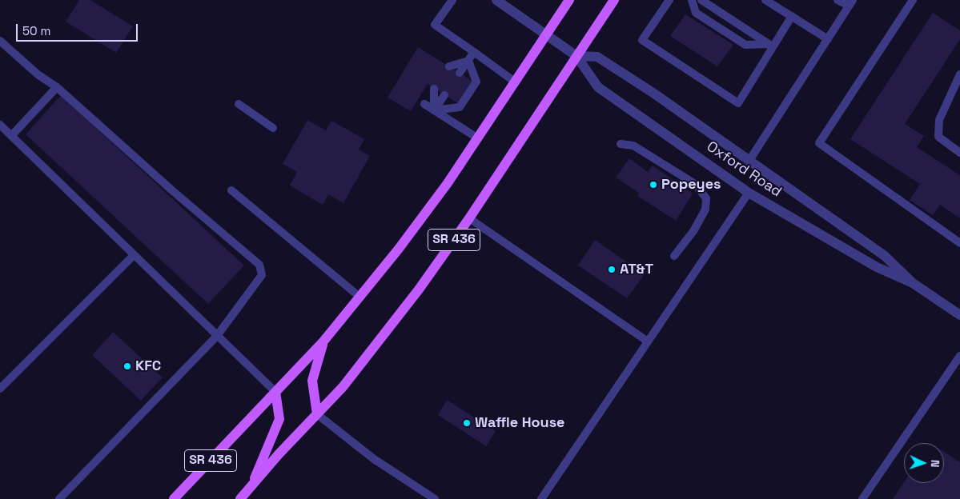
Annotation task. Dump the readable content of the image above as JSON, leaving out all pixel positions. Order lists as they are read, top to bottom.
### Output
{
  "streets": {
    "main road": ["SR 436"],
    "street": ["Oxford Road"]
  },
  "crossings": [
    ["Oxford Road", "SR 436"]
  ],
  "places": [
    "Popeyes",
    "AT&T",
    "KFC",
    "Waffle House"
  ],
  "scale_bar": "50 m",
  "north": "right"
}
